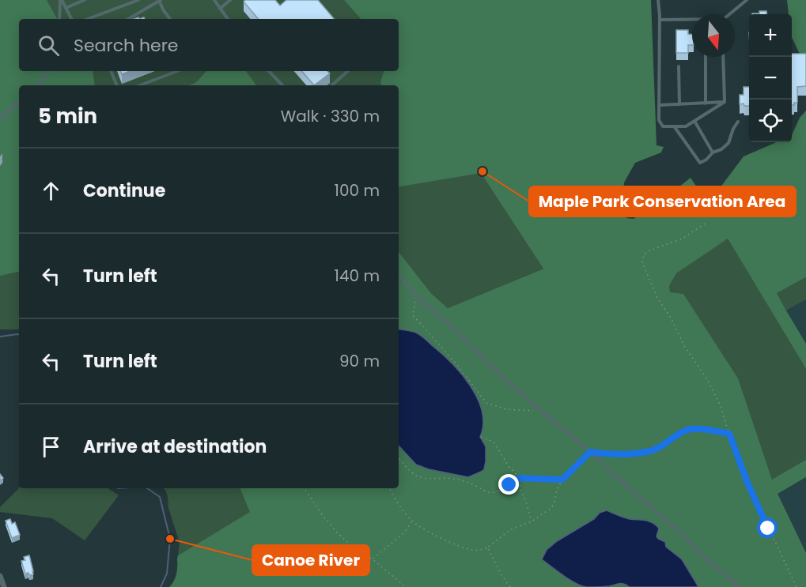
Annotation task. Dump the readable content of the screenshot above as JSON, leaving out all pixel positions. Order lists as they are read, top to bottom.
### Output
{
  "places": ["Maple Park Conservation Area", "Canoe River"],
  "north": "bottom",
  "page": {
    "map_buttons": ["+", "−"],
    "search": "Search here",
    "heading": ["5 min", "Walk · 330 m"],
    "list": [
      ["Continue", "100 m"],
      ["Turn left", "140 m"],
      ["Turn left", "90 m"],
      "Arrive at destination"
    ]
  }
}
